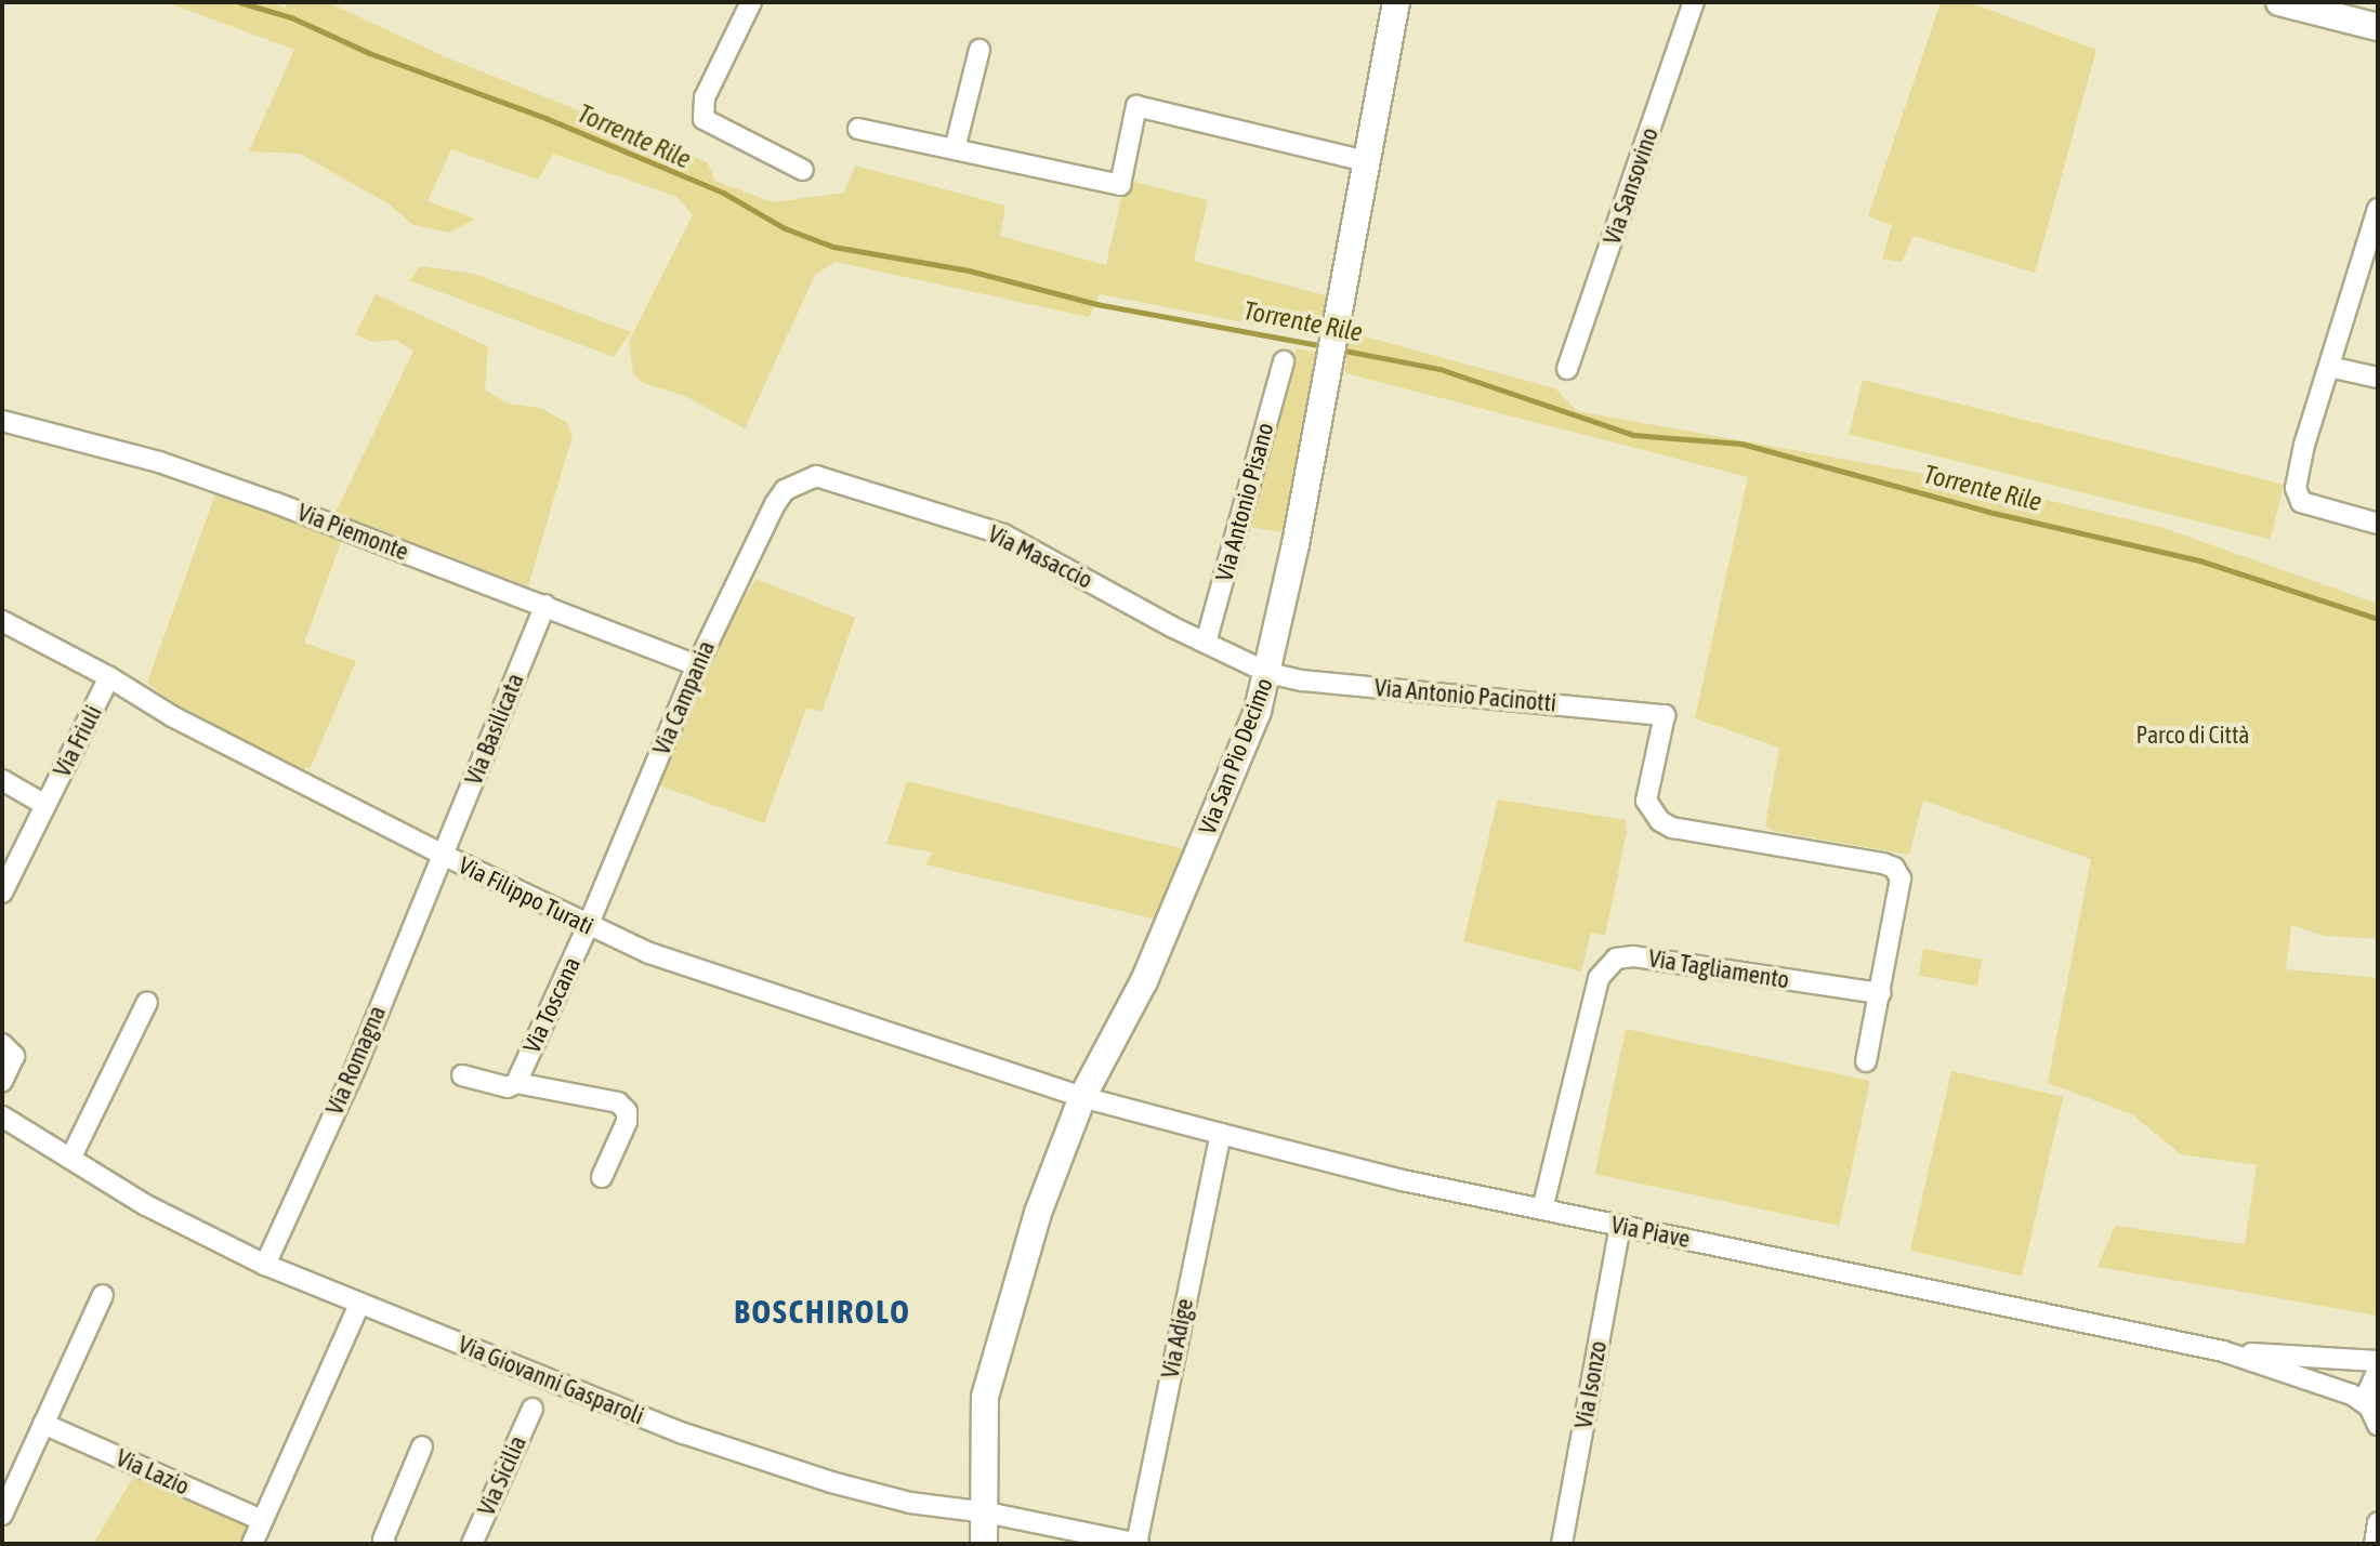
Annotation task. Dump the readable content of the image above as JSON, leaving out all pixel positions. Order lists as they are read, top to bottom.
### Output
{
  "streets": {
    "street": [
      "Via Sansovino",
      "Via Antonio Pisano",
      "Via Piemonte",
      "Via Masaccio",
      "Via Antonio Pacinotti",
      "Via Campania",
      "Via Basilicata",
      "Via Friuli",
      "Via San Pio Decimo",
      "Via Filippo Turati",
      "Via Tagliamento",
      "Via Toscana",
      "Via Romagna",
      "Via Piave",
      "Via Adige",
      "Via Giovanni Gasparoli",
      "Via Isonzo",
      "Via Lazio",
      "Via Sicilia"
    ]
  },
  "crossings": [
    ["Via Antonio Pisano", "Via Masaccio"],
    ["Via Piemonte", "Via Campania"],
    ["Via Piemonte", "Via Basilicata"],
    ["Via Masaccio", "Via Antonio Pacinotti"],
    ["Via Masaccio", "Via Campania"],
    ["Via Masaccio", "Via San Pio Decimo"],
    ["Via Antonio Pacinotti", "Via San Pio Decimo"],
    ["Via Antonio Pacinotti", "Via Tagliamento"],
    ["Via Campania", "Via Filippo Turati"],
    ["Via Campania", "Via Toscana"],
    ["Via Basilicata", "Via Filippo Turati"],
    ["Via Basilicata", "Via Romagna"],
    ["Via Friuli", "Via Filippo Turati"],
    ["Via San Pio Decimo", "Via Filippo Turati"],
    ["Via San Pio Decimo", "Via Piave"],
    ["Via San Pio Decimo", "Via Giovanni Gasparoli"],
    ["Via Filippo Turati", "Via Toscana"],
    ["Via Filippo Turati", "Via Romagna"],
    ["Via Filippo Turati", "Via Piave"],
    ["Via Tagliamento", "Via Piave"],
    ["Via Romagna", "Via Giovanni Gasparoli"],
    ["Via Piave", "Via Adige"],
    ["Via Piave", "Via Isonzo"],
    ["Via Adige", "Via Giovanni Gasparoli"]
  ],
  "districts": ["BOSCHIROLO"],
  "water": ["Torrente Rile"],
  "parks": ["Parco di Città"]
}
